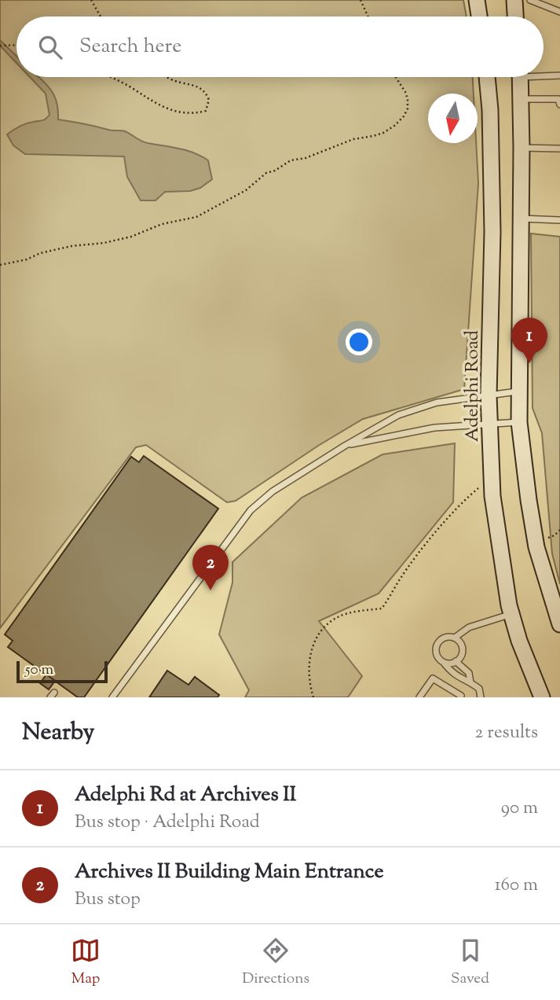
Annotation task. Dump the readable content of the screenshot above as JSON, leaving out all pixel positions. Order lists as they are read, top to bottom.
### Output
{
  "streets": {
    "main road": ["Adelphi Road"]
  },
  "scale_bar": "50 m",
  "north": "bottom",
  "page": {
    "search": "Search here",
    "pins": ["1", "2"],
    "scale": "50 m",
    "heading": ["Nearby", "2 results"],
    "list": [
      {
        "mark": "1",
        "name": "Adelphi Rd at Archives II",
        "note": "Bus stop · Adelphi Road",
        "value": "90 m"
      },
      {
        "mark": "2",
        "name": "Archives II Building Main Entrance",
        "note": "Bus stop",
        "value": "160 m"
      }
    ],
    "nav": ["Map", "Directions", "Saved"]
  }
}
